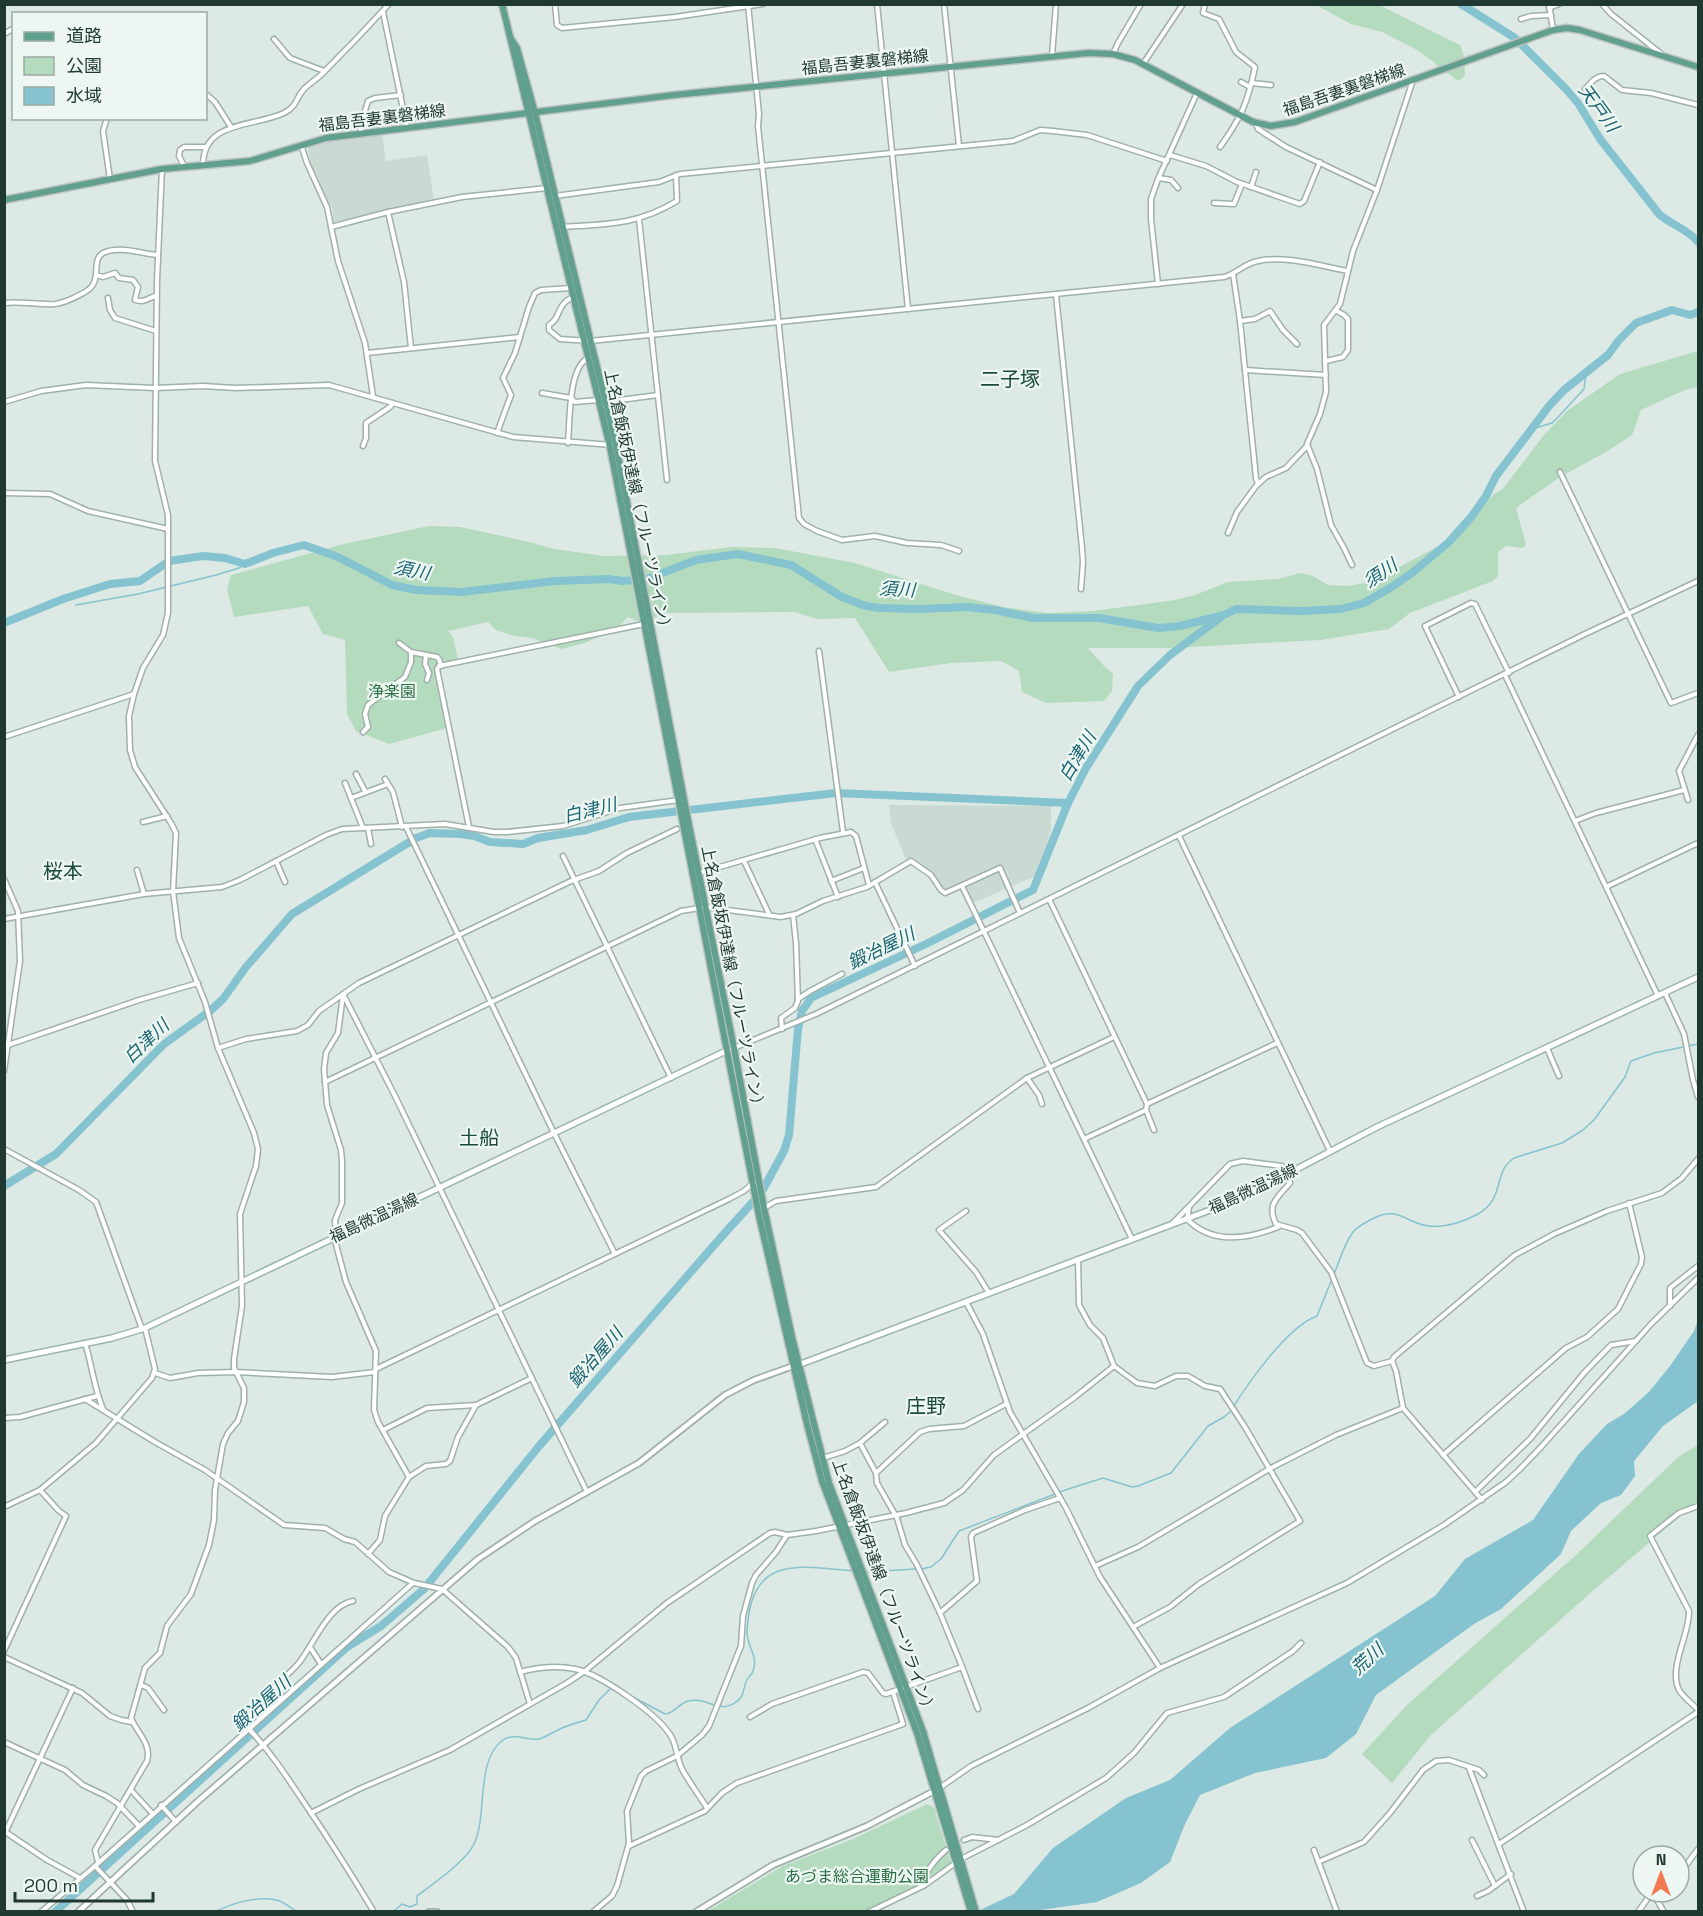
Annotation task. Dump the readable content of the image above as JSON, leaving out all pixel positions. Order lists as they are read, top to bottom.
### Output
{
  "streets": {
    "main road": ["福島吾妻裏磐梯線", "上名倉飯坂伊達線（フルーツライン）", "福島微温湯線"]
  },
  "crossings": [
    ["福島吾妻裏磐梯線", "上名倉飯坂伊達線（フルーツライン）"],
    ["上名倉飯坂伊達線（フルーツライン）", "福島微温湯線"]
  ],
  "districts": [
    "二子塚",
    "桜本",
    "土船",
    "庄野"
  ],
  "water": [
    "天戸川",
    "須川",
    "白津川",
    "鍛冶屋川",
    "荒川"
  ],
  "parks": ["浄楽園", "あづま総合運動公園"],
  "legend": ["道路", "公園", "水域"],
  "scale_bar": "200 m",
  "north": "top"
}
